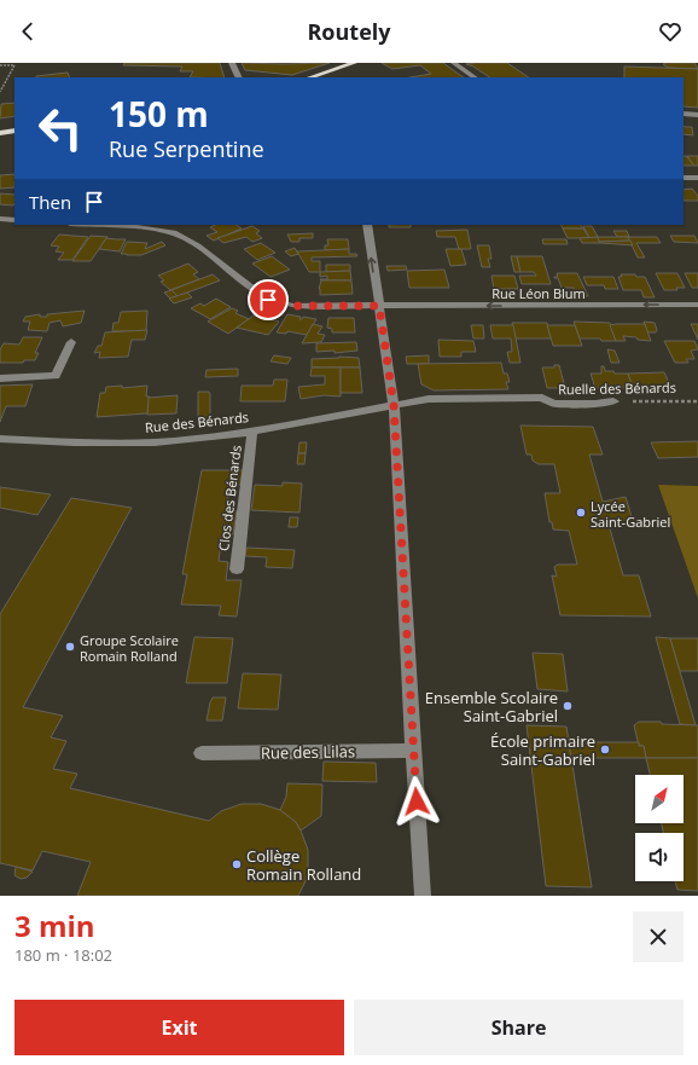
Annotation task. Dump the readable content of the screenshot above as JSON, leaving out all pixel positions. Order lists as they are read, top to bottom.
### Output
{
  "streets": {
    "street": [
      "Rue Léon Blum",
      "Ruelle des Bénards",
      "Rue des Bénards",
      "Clos des Bénards",
      "Rue des Lilas"
    ]
  },
  "crossings": [
    ["Ruelle des Bénards", "Rue des Bénards"],
    ["Rue des Bénards", "Clos des Bénards"]
  ],
  "one_way": ["Rue Léon Blum"],
  "places": [
    "Lycée Saint-Gabriel",
    "Groupe Scolaire Romain Rolland",
    "Ensemble Scolaire Saint-Gabriel",
    "École primaire Saint-Gabriel",
    "Collège Romain Rolland"
  ],
  "north": "top right",
  "page": {
    "header": "Routely",
    "turn": ["150 m", "Rue Serpentine"],
    "then": "Then",
    "heading": ["3 min", "180 m · 18:02"],
    "buttons": ["Exit", "Share"]
  }
}
